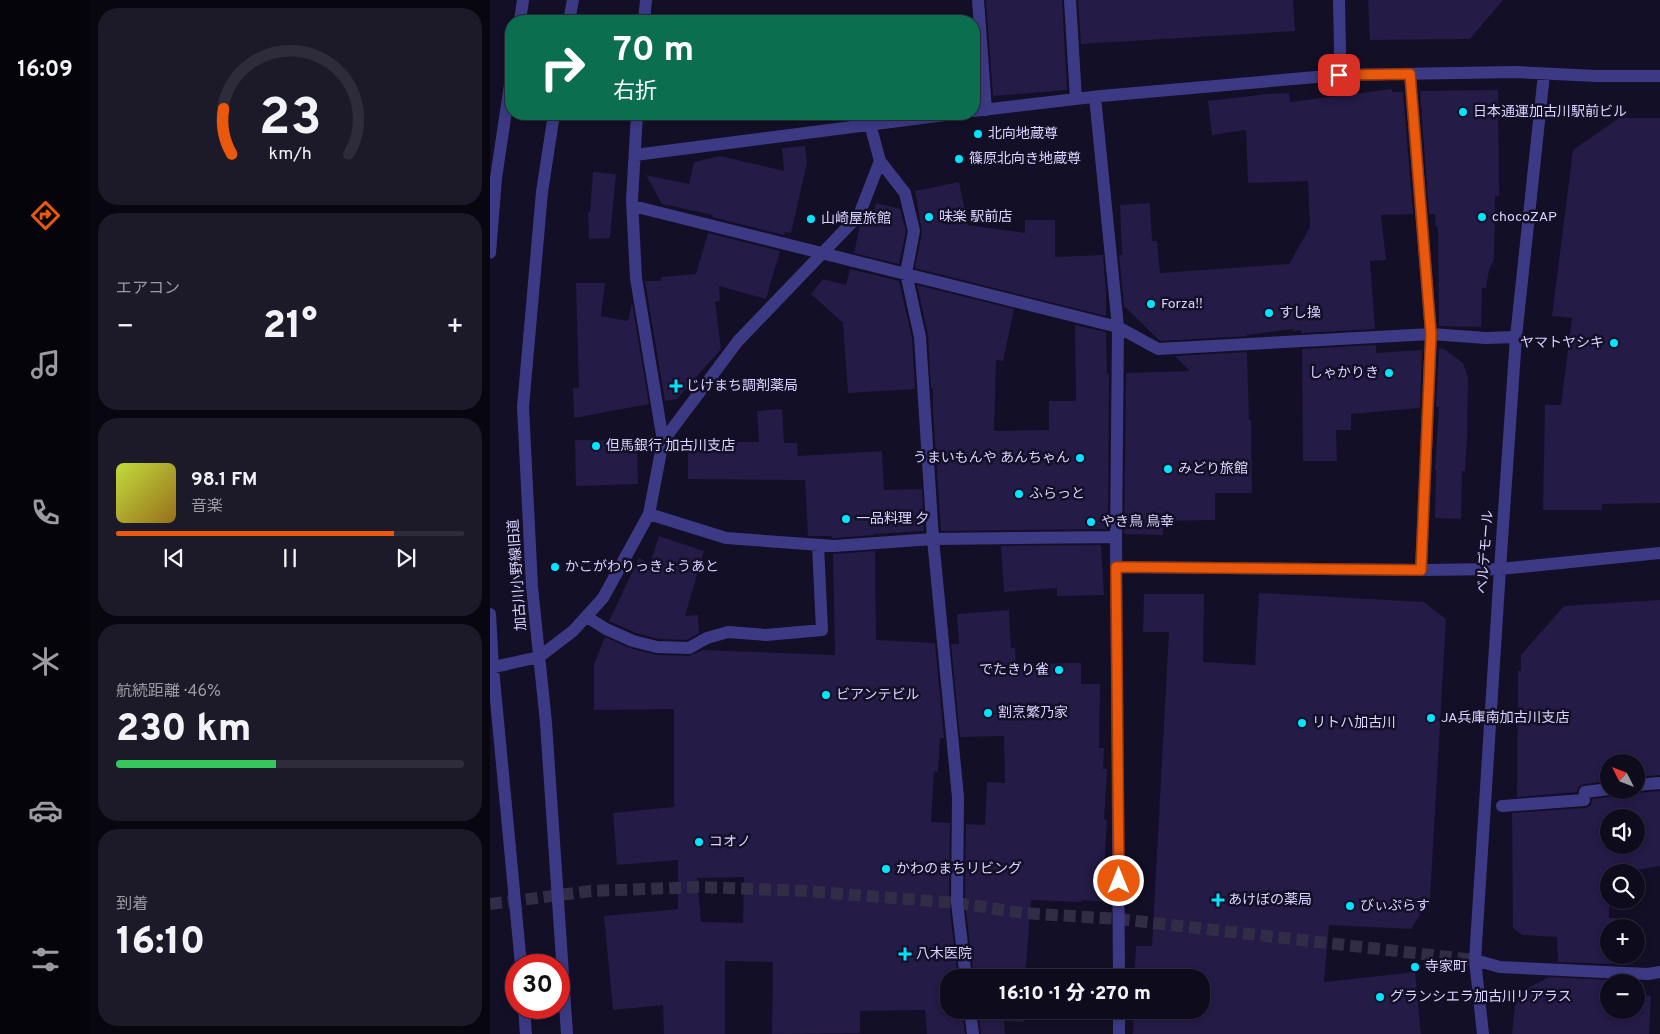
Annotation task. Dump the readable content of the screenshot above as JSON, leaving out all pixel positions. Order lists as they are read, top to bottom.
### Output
{
  "streets": {
    "street": ["ベルデモール", "加古川小野線旧道"]
  },
  "places": {
    "other": [
      "日本通運加古川駅前ビル",
      "北向地蔵尊",
      "篠原北向き地蔵尊",
      "味楽 駅前店",
      "chocoZAP",
      "山崎屋旅館",
      "Forza!!",
      "すし操",
      "ヤマトヤシキ",
      "しゃかりき",
      "但馬銀行 加古川支店",
      "うまいもんや あんちゃん",
      "みどり旅館",
      "ふらっと",
      "一品料理 夕",
      "やき鳥 鳥幸",
      "かこがわりっきょうあと",
      "でたきり雀",
      "ビアンテビル",
      "割烹繁乃家",
      "JA兵庫南加古川支店",
      "リトハ加古川",
      "コオノ",
      "かわのまちリビング",
      "びぃぷらす",
      "寺家町",
      "グランシエラ加古川リアラス"
    ],
    "health": ["じけまち調剤薬局", "あけぼの薬局", "八木医院"]
  },
  "north": "top left",
  "page": {
    "tabs": "16:09",
    "turn": ["70 m", "右折"],
    "tile": [
      "エアコン",
      ["航続距離 · 46%", "230 km"],
      ["到着", "16:10"]
    ],
    "heat": ["−", "21°", "+"],
    "song": ["98.1 FM", "音楽"],
    "map_buttons": ["+", "−"],
    "limit": "30",
    "trip": "16:10 · 1 分 · 270 m",
    "gauge": ["23", "km/h"]
  }
}
